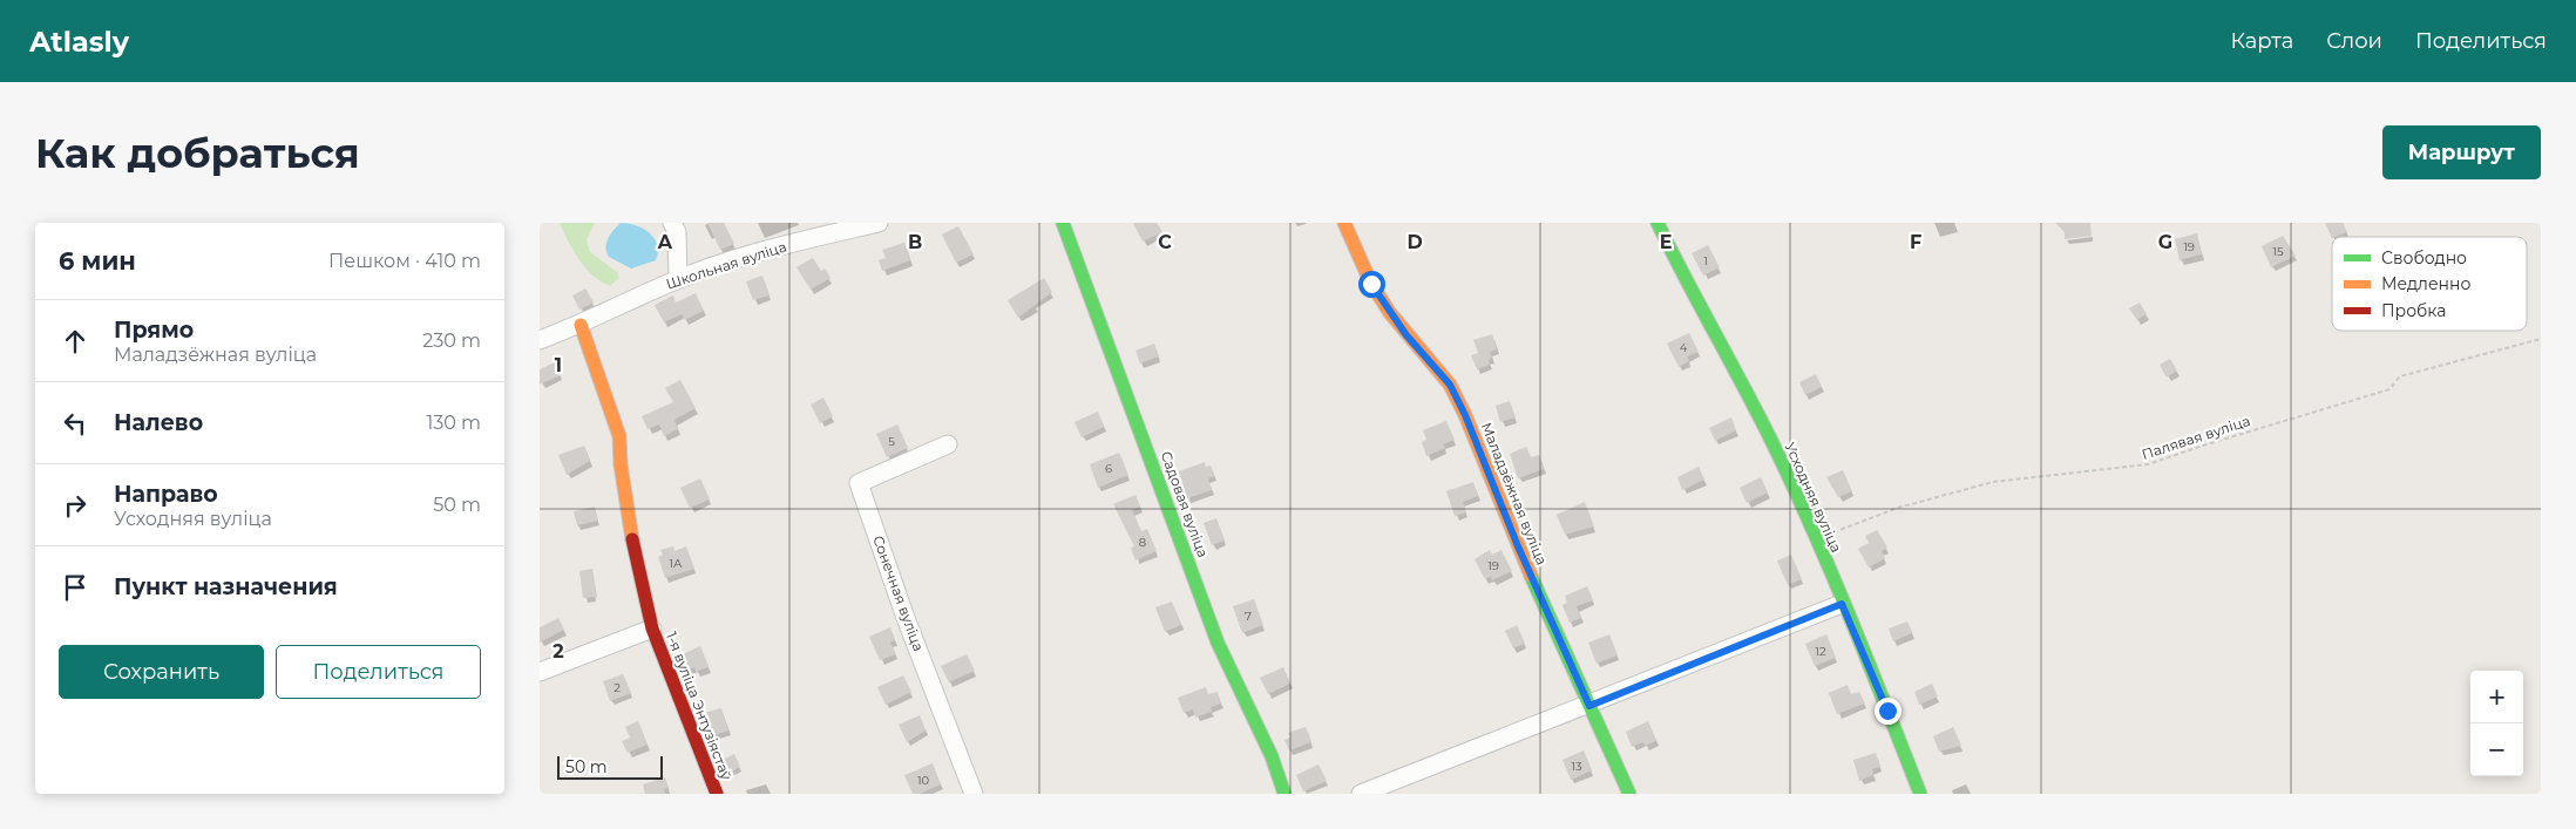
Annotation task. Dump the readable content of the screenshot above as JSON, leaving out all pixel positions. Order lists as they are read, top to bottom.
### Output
{
  "streets": {
    "street": [
      "Школьная вуліца",
      "Маладзёжная вуліца",
      "Усходняя вуліца",
      "Садовая вуліца",
      "Сонечная вуліца",
      "1-я вуліца Энтузіястаў"
    ],
    "path": ["Палявая вуліца"]
  },
  "crossings": [
    ["Палявая вуліца", "Усходняя вуліца"]
  ],
  "house_numbers": [
    "19",
    "15",
    "1",
    "4",
    "5",
    "6",
    "8",
    "1А",
    "19",
    "7",
    "12",
    "2",
    "13",
    "10"
  ],
  "legend": ["Свободно", "Медленно", "Пробка"],
  "scale_bar": "50 m",
  "page": {
    "header": "Atlasly",
    "nav": ["Карта", "Слои", "Поделиться"],
    "buttons": [
      "Маршрут",
      ["Сохранить", "Поделиться"]
    ],
    "title": "Как добраться",
    "heading": ["6 мин", "Пешком · 410 m"],
    "list": [
      ["Прямо", "Маладзёжная вуліца", "230 m"],
      ["Налево", "130 m"],
      ["Направо", "Усходняя вуліца", "50 m"],
      "Пункт назначения"
    ],
    "map_buttons": ["+", "−"],
    "scale": "50 m"
  },
  "grid": {
    "columns": [
      "A",
      "B",
      "C",
      "D",
      "E",
      "F",
      "G"
    ],
    "rows": ["1", "2"]
  }
}
